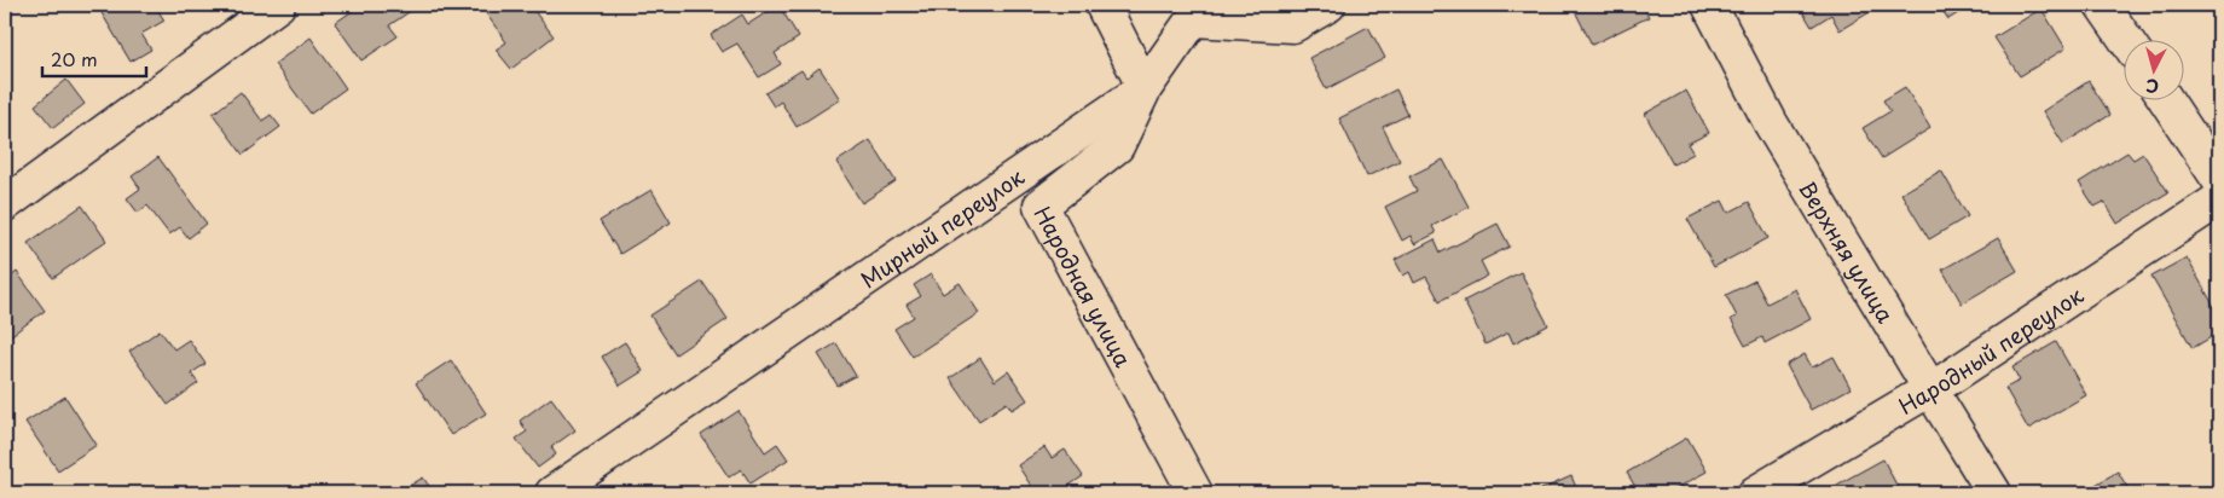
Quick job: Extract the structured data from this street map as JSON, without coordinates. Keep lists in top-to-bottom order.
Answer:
{
  "streets": {
    "street": [
      "Мирный переулок",
      "Верхняя улица",
      "Народная улица",
      "Народный переулок"
    ]
  },
  "crossings": [
    ["Мирный переулок", "Народная улица"],
    ["Верхняя улица", "Народный переулок"]
  ],
  "scale_bar": "20 m",
  "north": "bottom"
}
